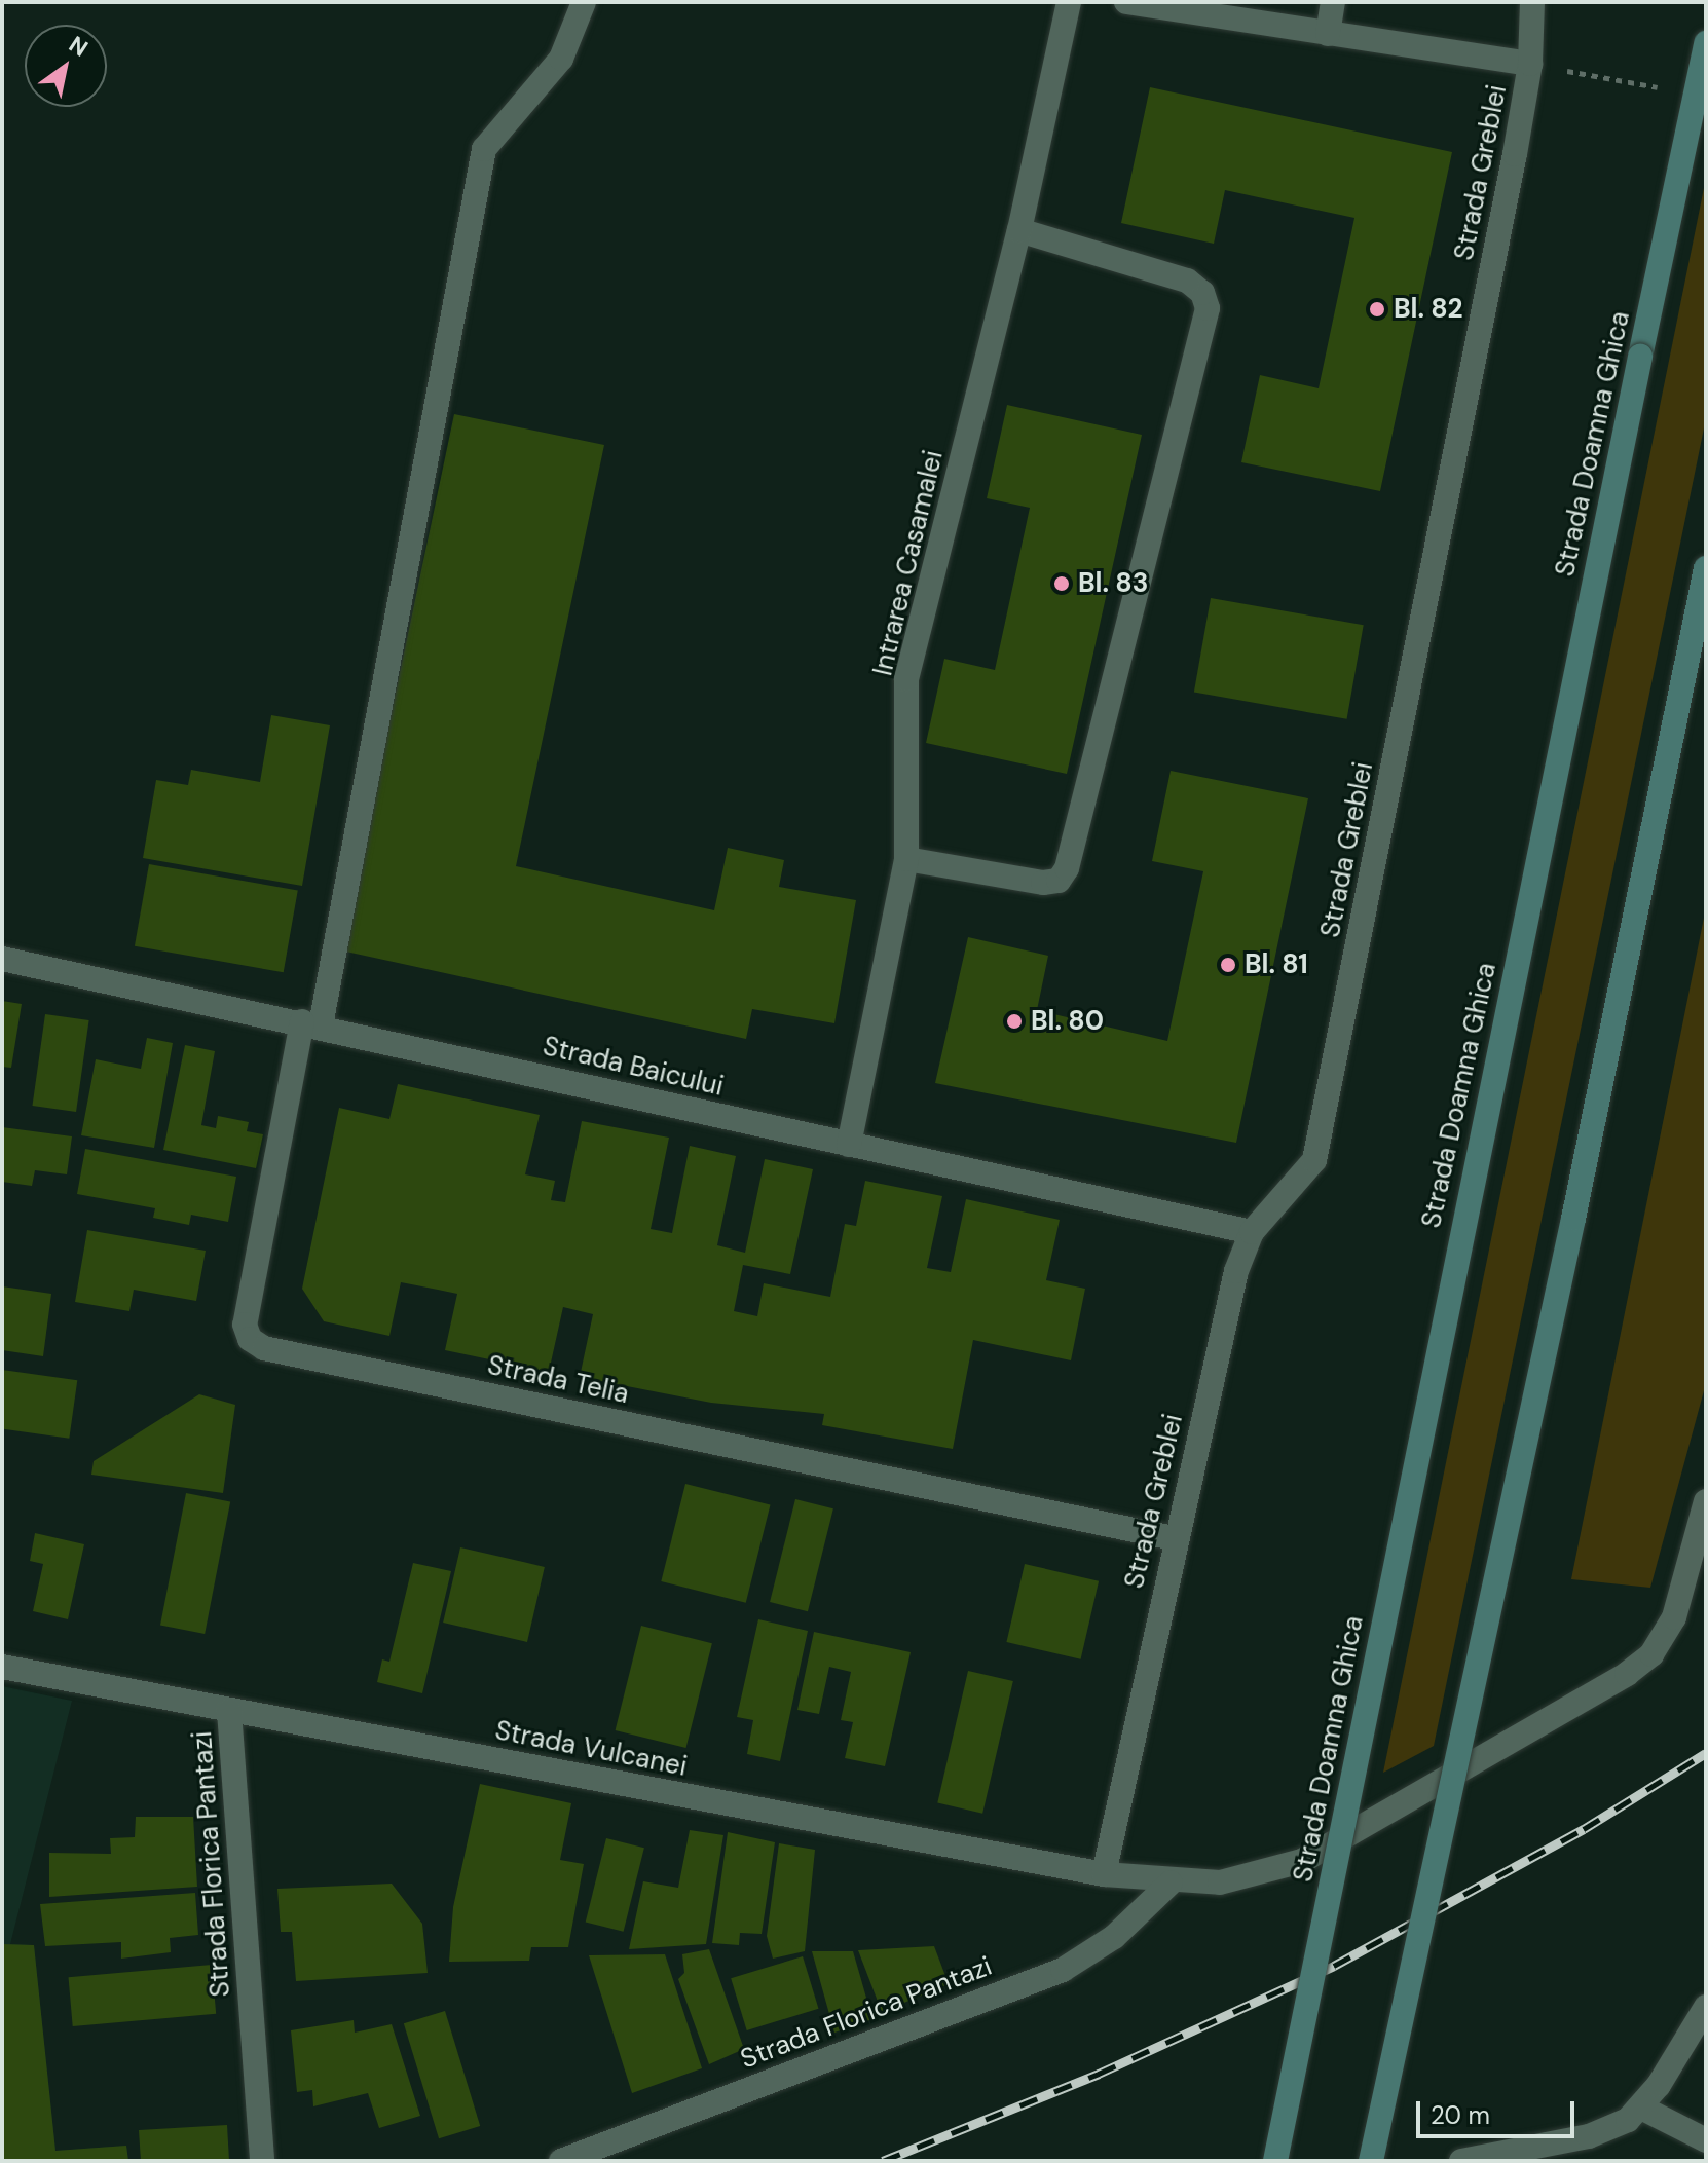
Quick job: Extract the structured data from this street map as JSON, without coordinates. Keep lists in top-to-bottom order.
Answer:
{
  "streets": {
    "main road": ["Strada Doamna Ghica"],
    "street": [
      "Strada Greblei",
      "Intrarea Casamalei",
      "Strada Baicului",
      "Strada Telia",
      "Strada Vulcanei",
      "Strada Florica Pantazi"
    ]
  },
  "crossings": [
    ["Strada Greblei", "Strada Baicului"],
    ["Strada Greblei", "Strada Telia"],
    ["Strada Greblei", "Strada Vulcanei"],
    ["Intrarea Casamalei", "Strada Baicului"],
    ["Strada Baicului", "Strada Telia"],
    ["Strada Vulcanei", "Strada Florica Pantazi"]
  ],
  "places": [
    "Bl. 82",
    "Bl. 83",
    "Bl. 81",
    "Bl. 80"
  ],
  "scale_bar": "20 m",
  "north": "top right"
}
